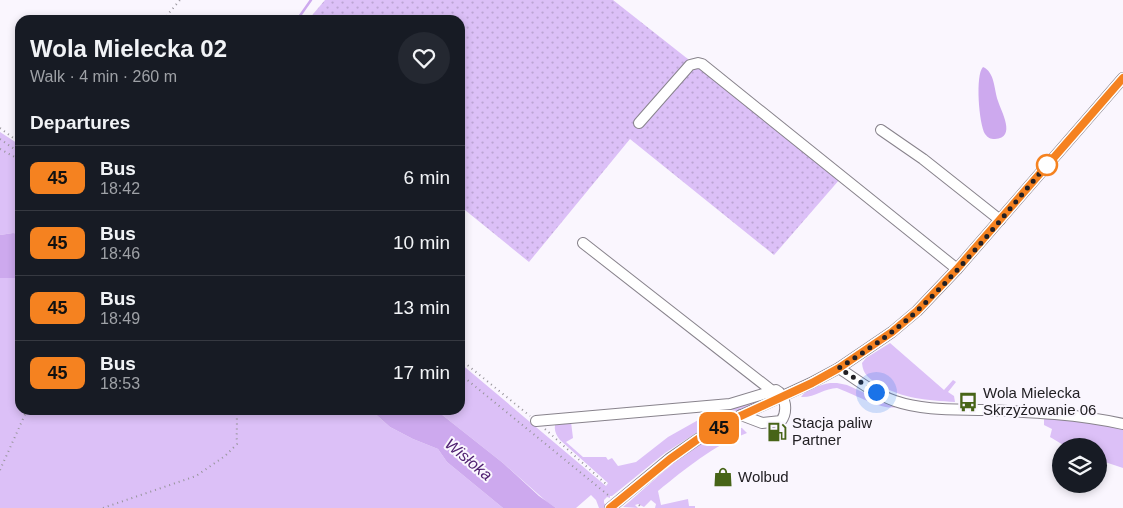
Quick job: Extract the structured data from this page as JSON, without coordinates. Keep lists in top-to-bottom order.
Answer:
{
  "water": ["Wisłoka"],
  "places": {
    "bus stop": ["Wola Mielecka Skrzyżowanie 06"],
    "fuel station": ["Stacja paliw Partner"],
    "shop": ["Wolbud"]
  },
  "lines": ["bus line 45"],
  "page": {
    "on_map": "45",
    "heading": [
      ["Wola Mielecka 02", "Walk · 4 min · 260 m"],
      "Departures"
    ],
    "list": [
      {
        "mark": "45",
        "name": "Bus",
        "note": "18:42",
        "value": "6 min"
      },
      {
        "mark": "45",
        "name": "Bus",
        "note": "18:46",
        "value": "10 min"
      },
      {
        "mark": "45",
        "name": "Bus",
        "note": "18:49",
        "value": "13 min"
      },
      {
        "mark": "45",
        "name": "Bus",
        "note": "18:53",
        "value": "17 min"
      }
    ]
  }
}
